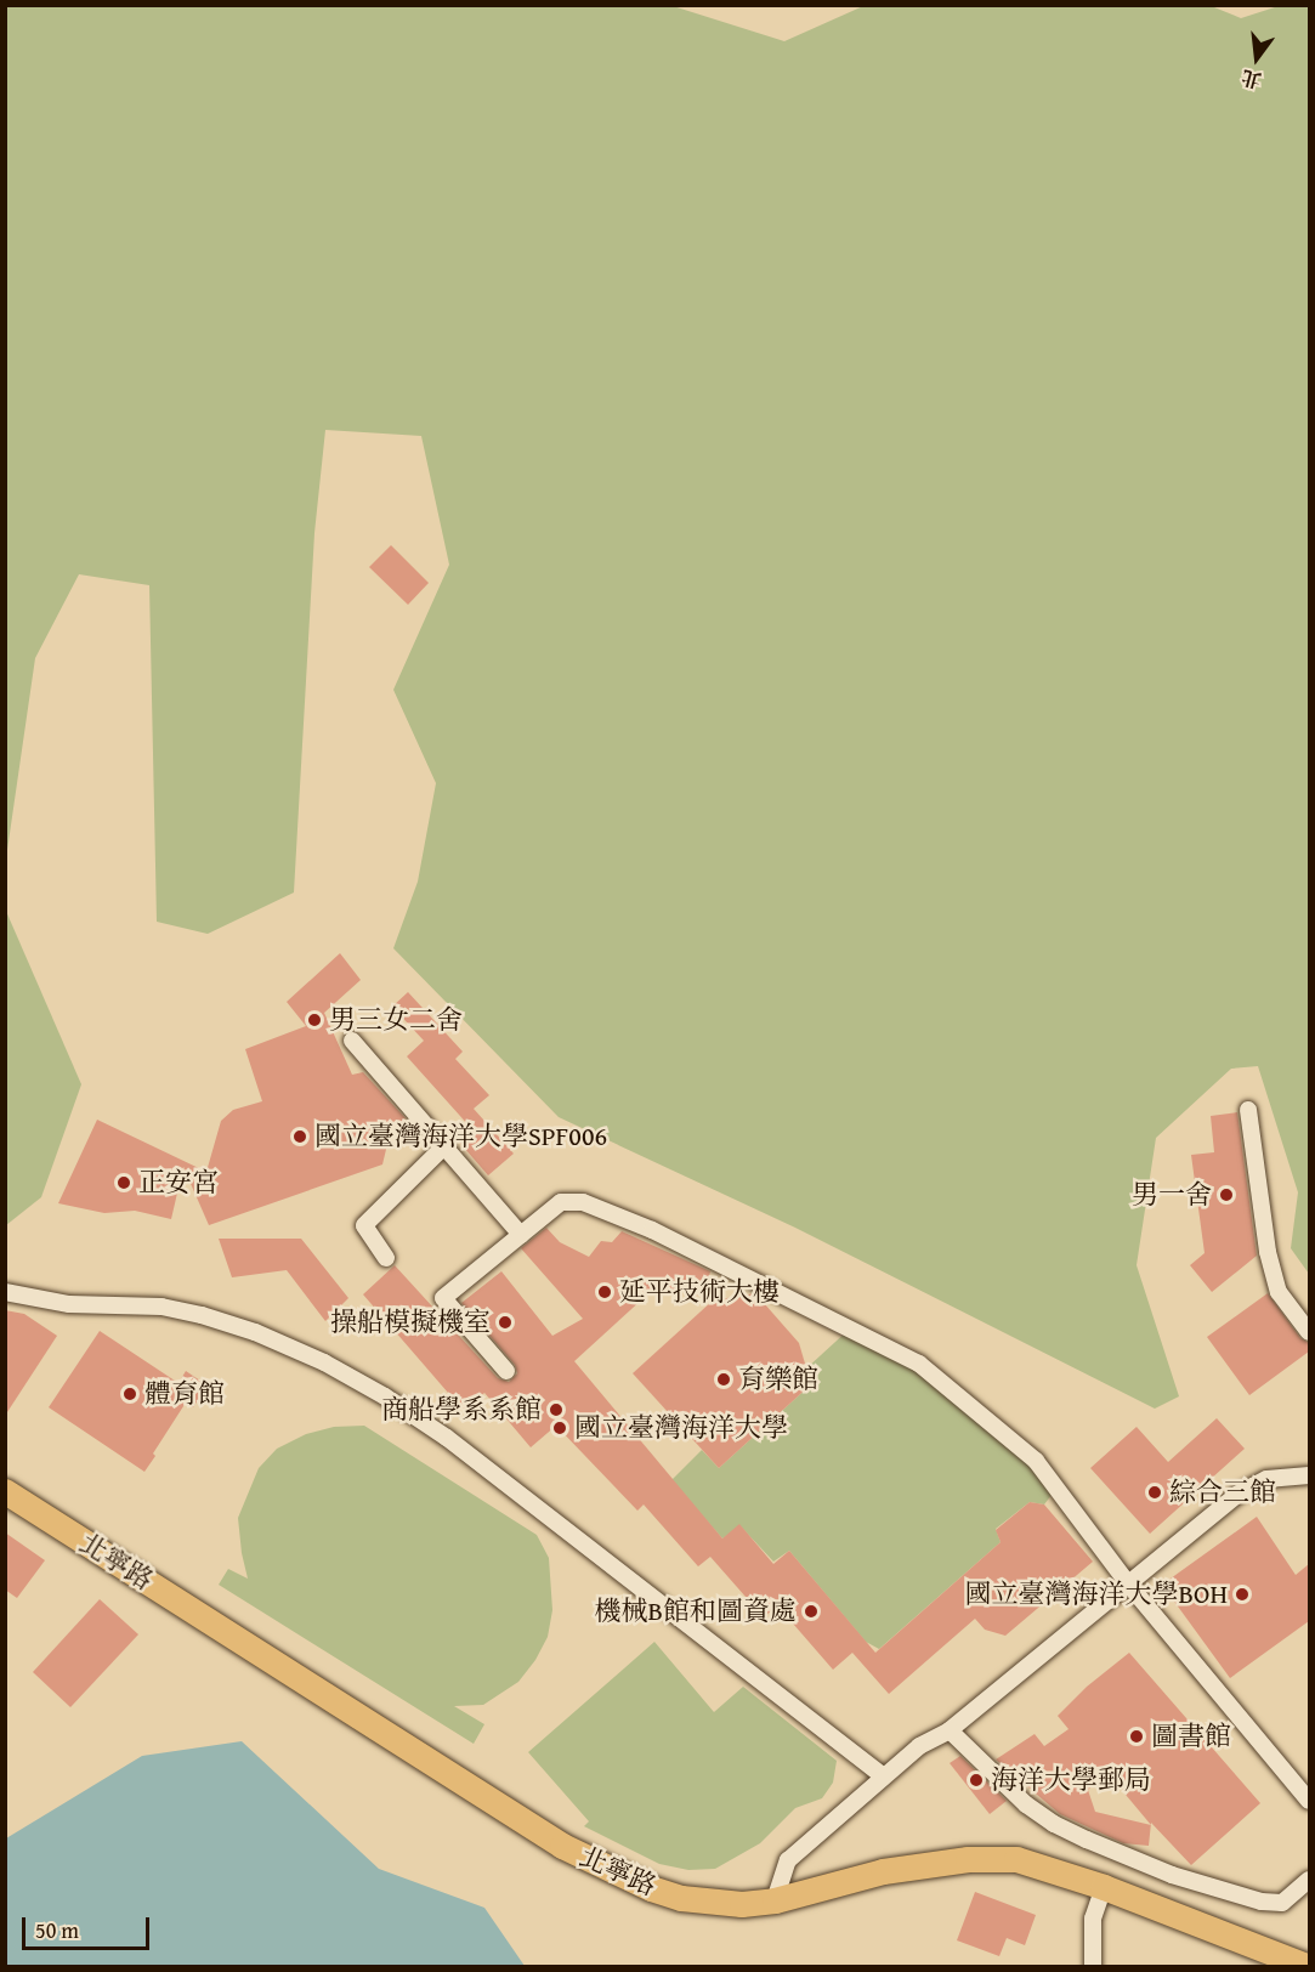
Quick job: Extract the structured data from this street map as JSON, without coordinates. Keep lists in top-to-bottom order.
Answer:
{
  "streets": {
    "main road": ["北寧路"]
  },
  "places": [
    "男三女二舍",
    "國立臺灣海洋大學SPF006",
    "正安宮",
    "男一舍",
    "延平技術大樓",
    "操船模擬機室",
    "育樂館",
    "體育館",
    "商船學系系館",
    "國立臺灣海洋大學",
    "綜合三館",
    "國立臺灣海洋大學BOH",
    "機械B館和圖資處",
    "圖書館",
    "海洋大學郵局"
  ],
  "scale_bar": "50 m",
  "north": "bottom"
}
